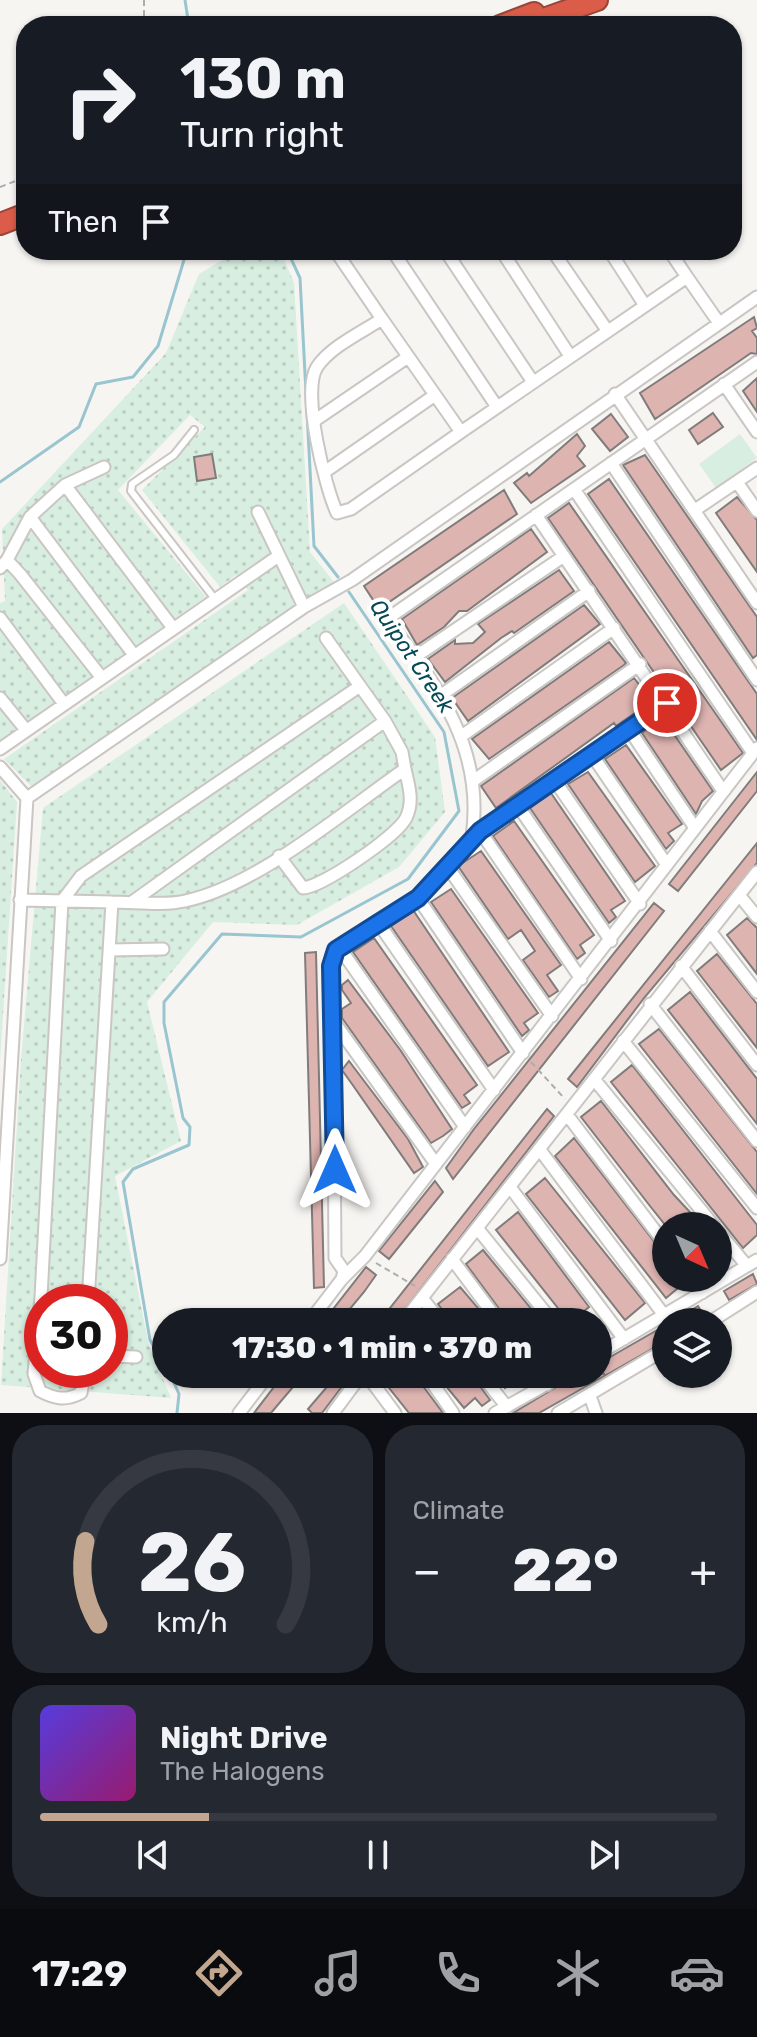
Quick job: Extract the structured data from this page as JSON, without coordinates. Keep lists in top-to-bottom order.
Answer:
{
  "water": ["Quipot Creek"],
  "north": "bottom right",
  "page": {
    "turn": ["130 m", "Turn right"],
    "then": "Then",
    "limit": "30",
    "trip": "17:30 · 1 min · 370 m",
    "tile": "Climate",
    "heat": ["−", "22°", "+"],
    "song": ["Night Drive", "The Halogens"],
    "tabs": "17:29",
    "gauge": ["26", "km/h"]
  }
}
